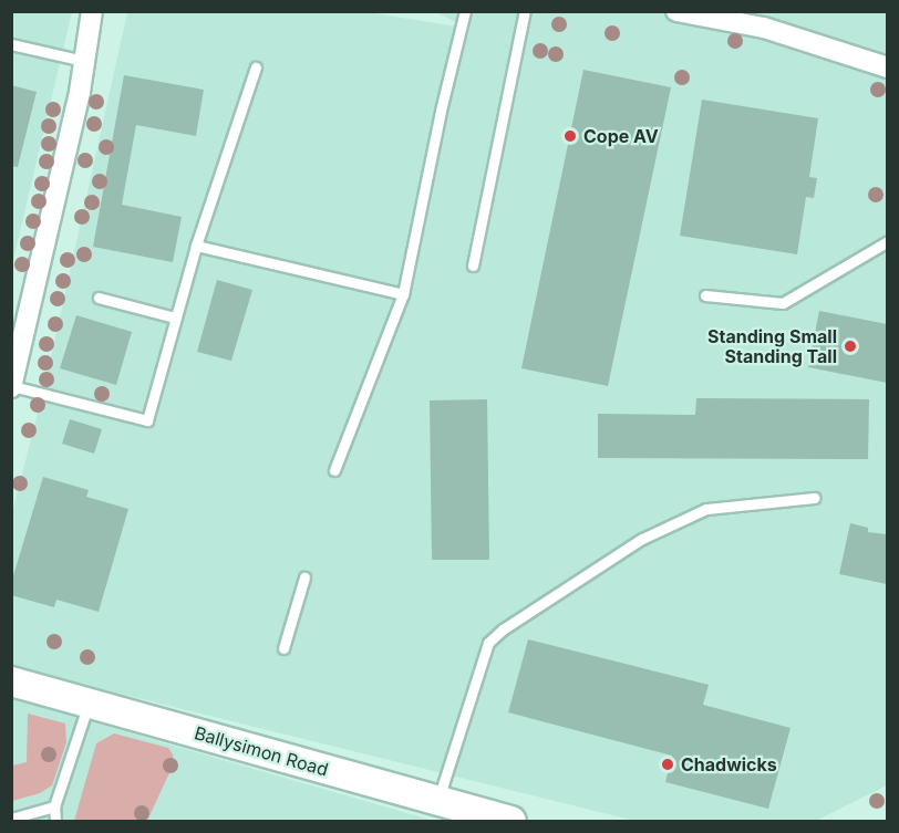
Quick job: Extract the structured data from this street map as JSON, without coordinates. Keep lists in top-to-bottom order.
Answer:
{
  "streets": {
    "main road": ["Ballysimon Road"]
  },
  "places": ["Cope AV", "Standing Small Standing Tall", "Chadwicks"]
}
